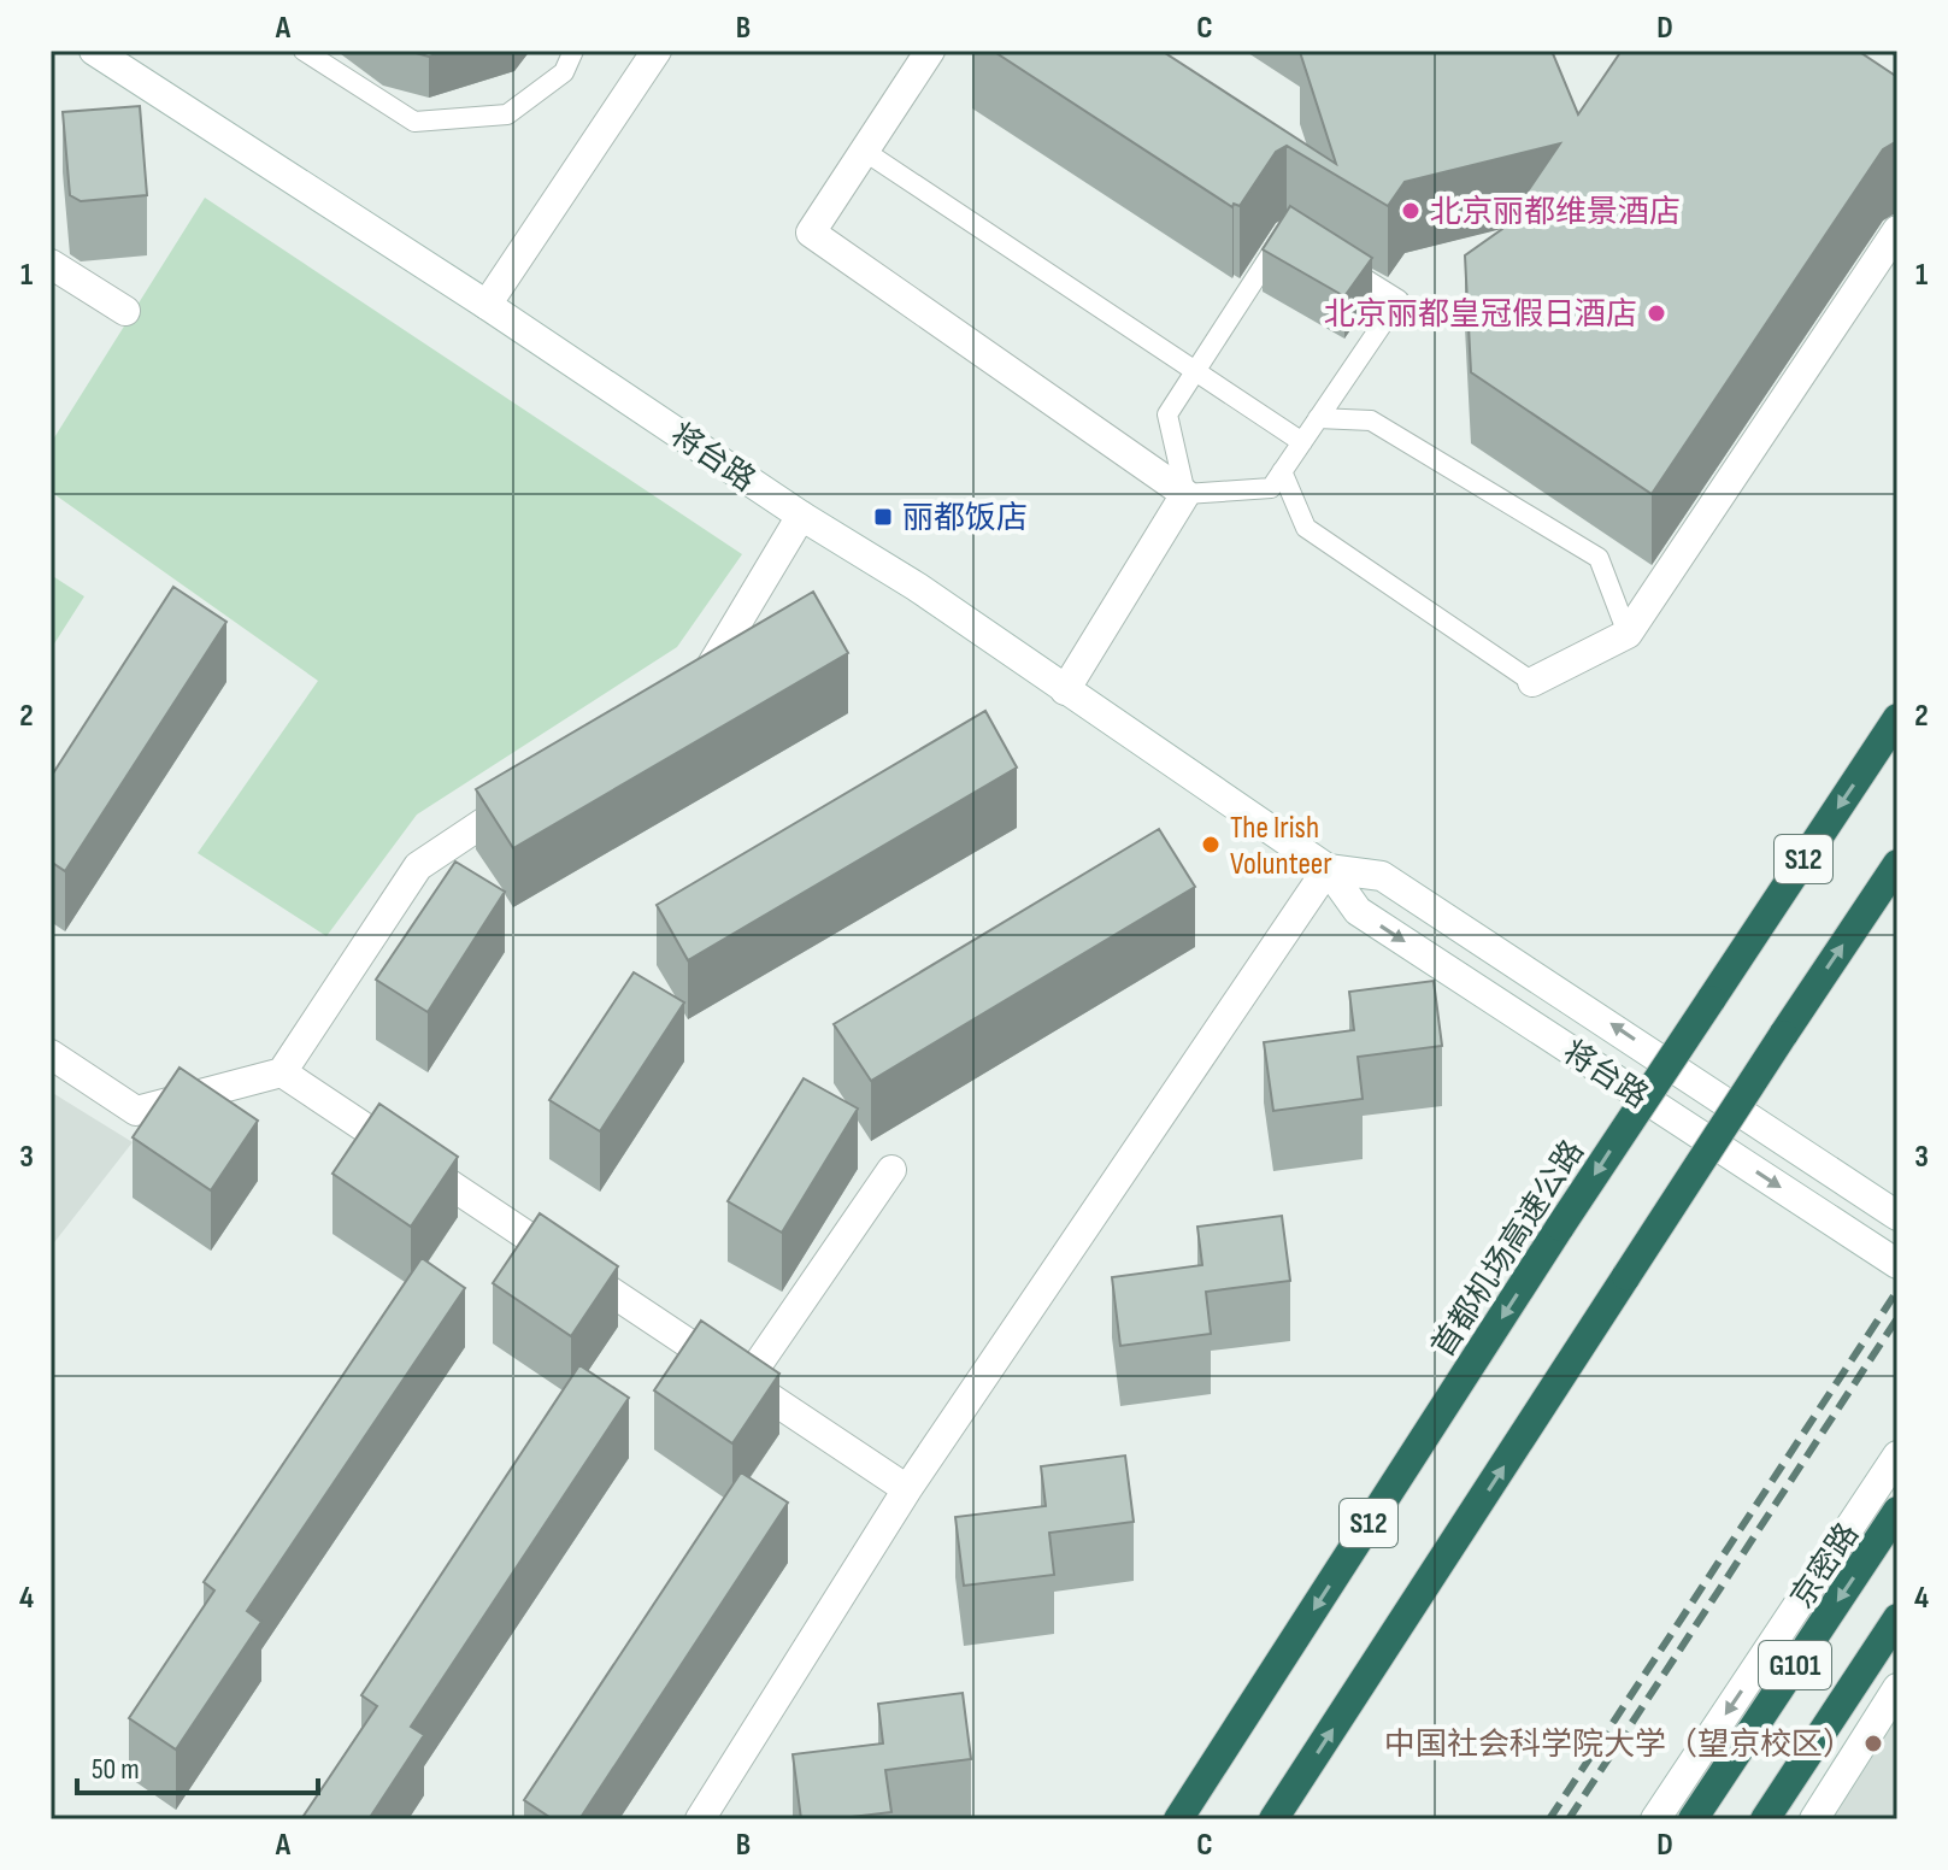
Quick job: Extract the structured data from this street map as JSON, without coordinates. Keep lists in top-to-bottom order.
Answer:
{
  "streets": {
    "highway": ["S12", "首都机场高速公路", "G101"],
    "street": ["将台路", "京密路"]
  },
  "places": {
    "other": [
      "北京丽都维景酒店",
      "北京丽都皇冠假日酒店",
      "The Irish Volunteer",
      "中国社会科学院大学（望京校区）"
    ],
    "transit": ["丽都饭店"]
  },
  "scale_bar": "50 m",
  "grid": {
    "columns": [
      "A",
      "B",
      "C",
      "D"
    ],
    "rows": [
      "1",
      "2",
      "3",
      "4"
    ]
  }
}
